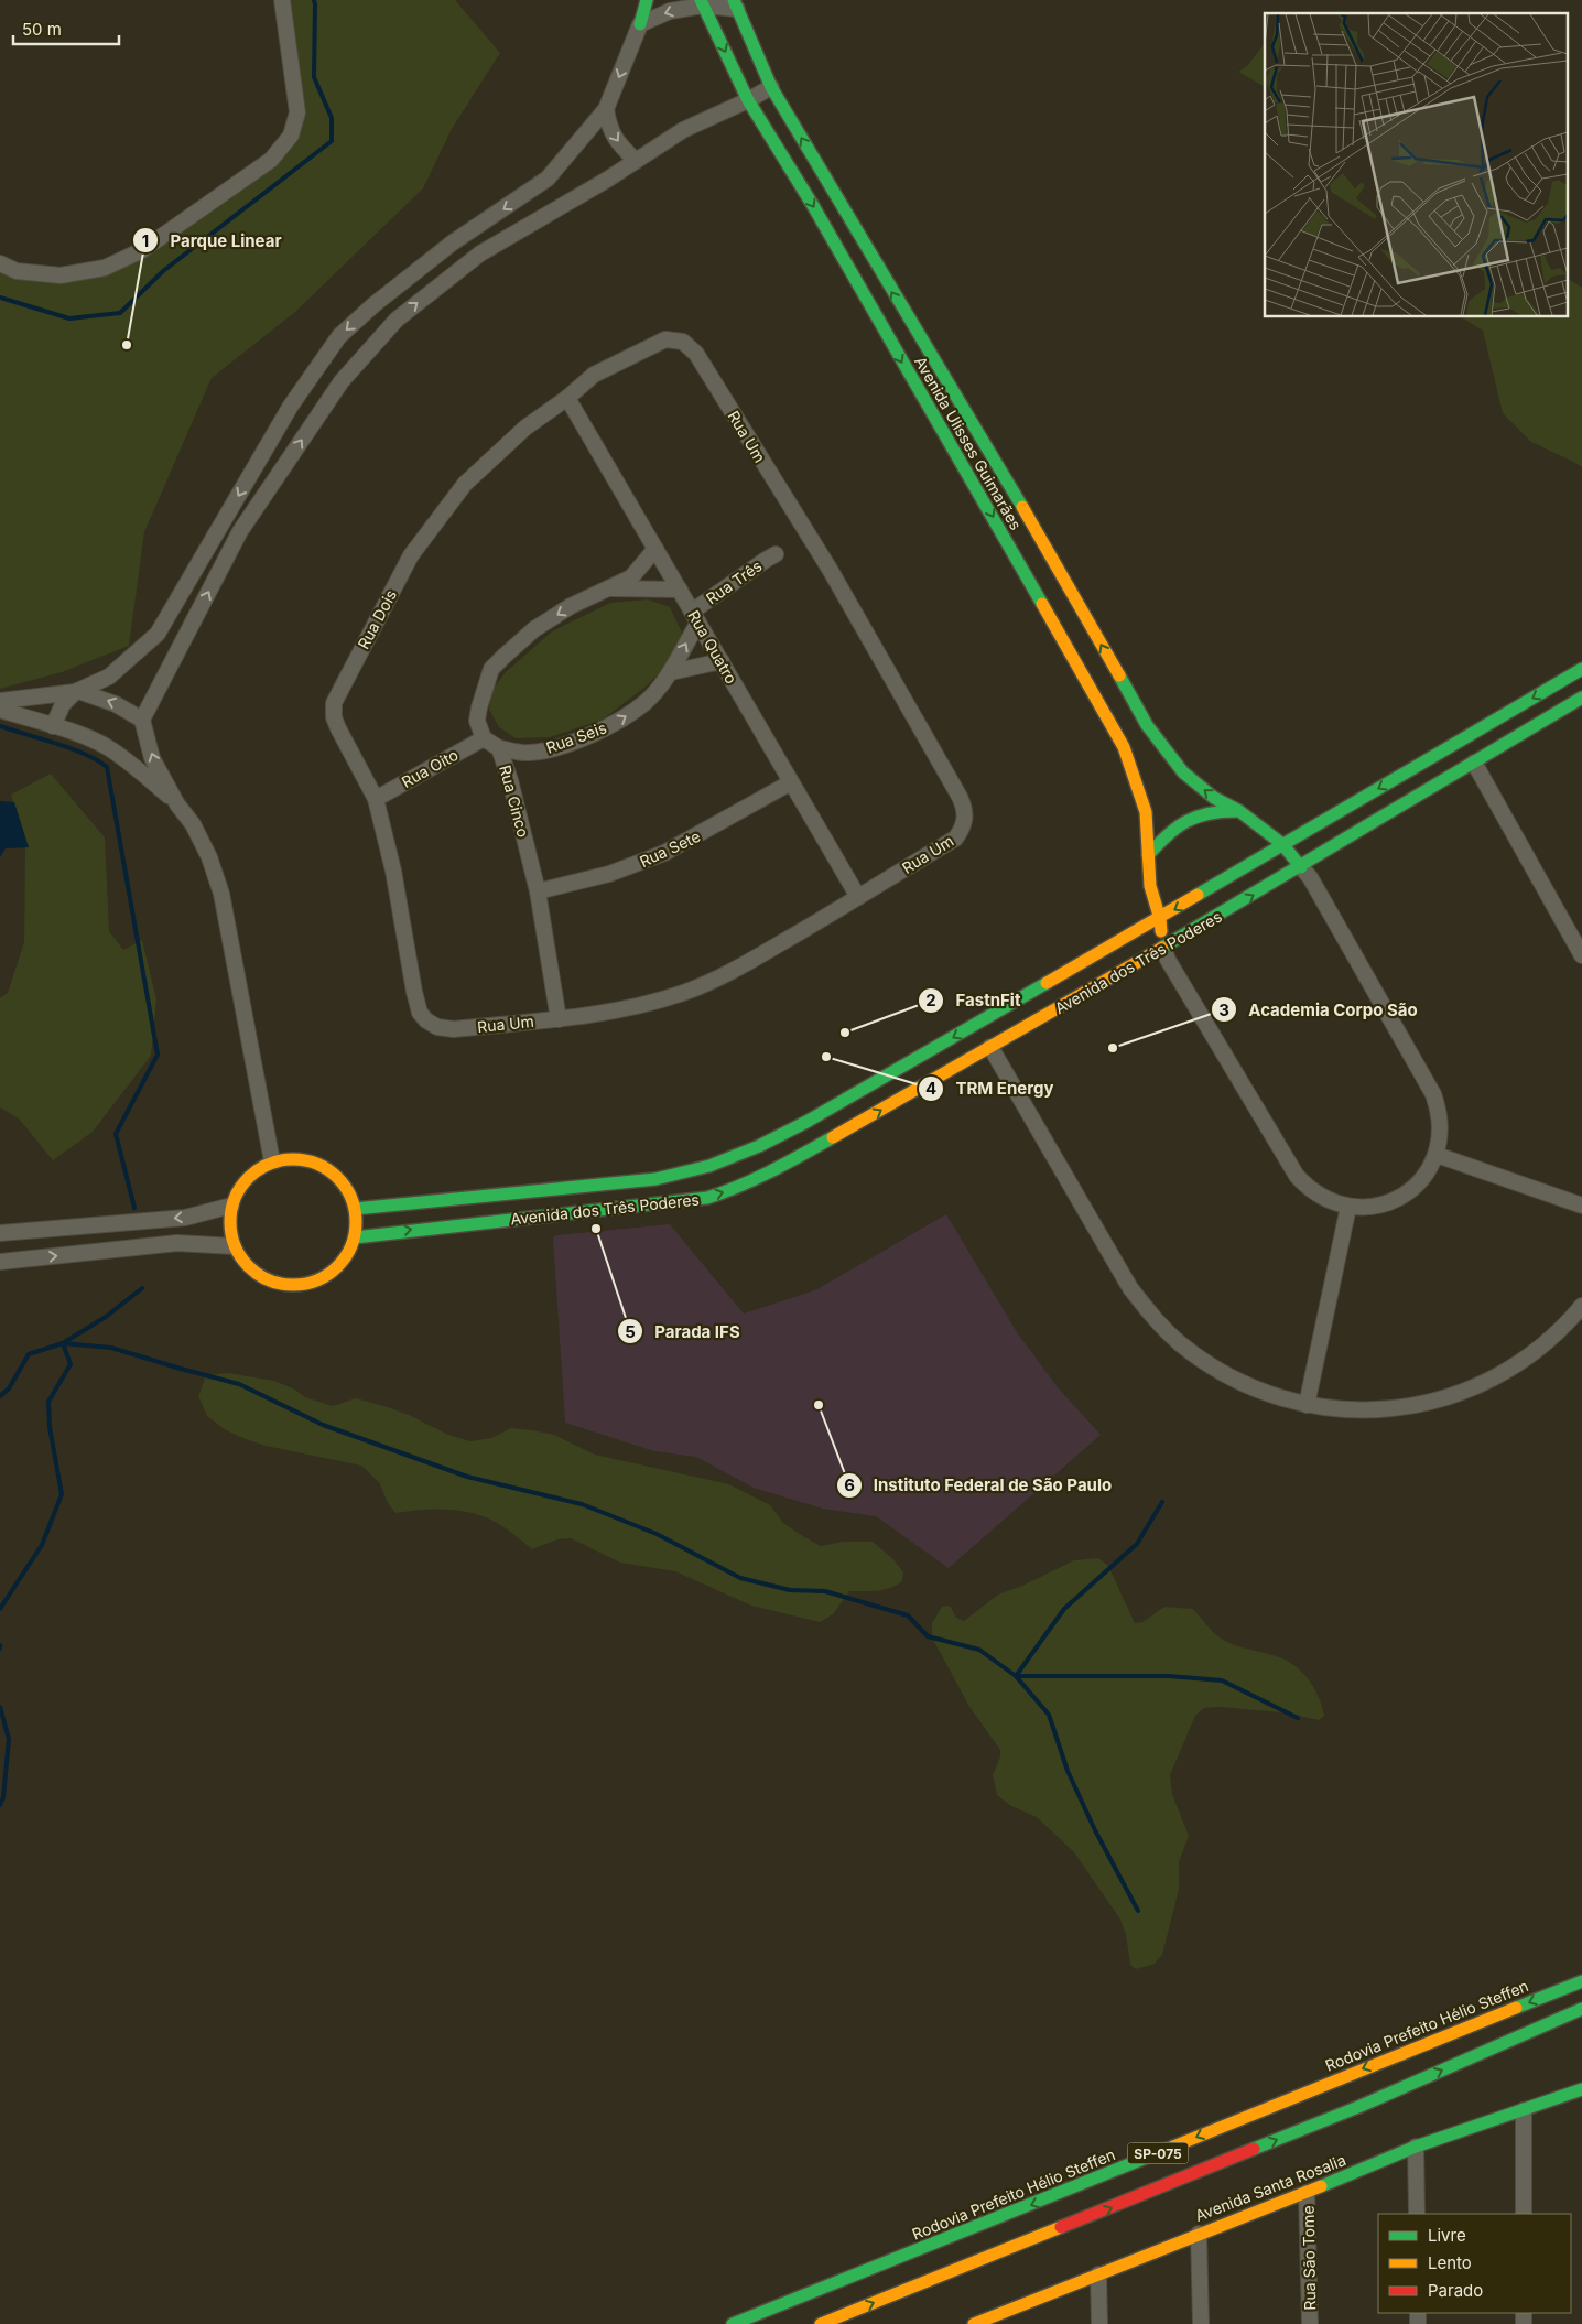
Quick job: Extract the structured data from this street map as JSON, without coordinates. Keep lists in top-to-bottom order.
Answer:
{
  "streets": {
    "main road": [
      "Avenida Ulisses Guimarães",
      "Avenida dos Três Poderes",
      "Rodovia Prefeito Hélio Steffen",
      "SP-075",
      "Avenida Santa Rosalia"
    ],
    "street": [
      "Rua Um",
      "Rua Três",
      "Rua Dois",
      "Rua Quatro",
      "Rua Seis",
      "Rua Oito",
      "Rua Cinco",
      "Rua Sete",
      "Rua São Tome"
    ]
  },
  "crossings": [
    ["Rua Um", "Rua Dois"],
    ["Rua Um", "Rua Quatro"],
    ["Rua Um", "Rua Cinco"],
    ["Avenida Ulisses Guimarães", "Avenida dos Três Poderes"],
    ["Rua Três", "Rua Quatro"],
    ["Rua Três", "Rua Seis"],
    ["Rua Dois", "Rua Quatro"],
    ["Rua Dois", "Rua Oito"],
    ["Rua Quatro", "Rua Seis"],
    ["Rua Quatro", "Rua Sete"],
    ["Rua Seis", "Rua Cinco"],
    ["Rua Oito", "Rua Cinco"],
    ["Rua Cinco", "Rua Sete"],
    ["Avenida Santa Rosalia", "Rua São Tome"]
  ],
  "one_way": ["Rua Seis"],
  "places": [
    "Parque Linear",
    "FastnFit",
    "Academia Corpo São",
    "TRM Energy",
    "Parada IFS",
    "Instituto Federal de São Paulo"
  ],
  "legend": ["Livre", "Lento", "Parado"],
  "scale_bar": "50 m"
}
